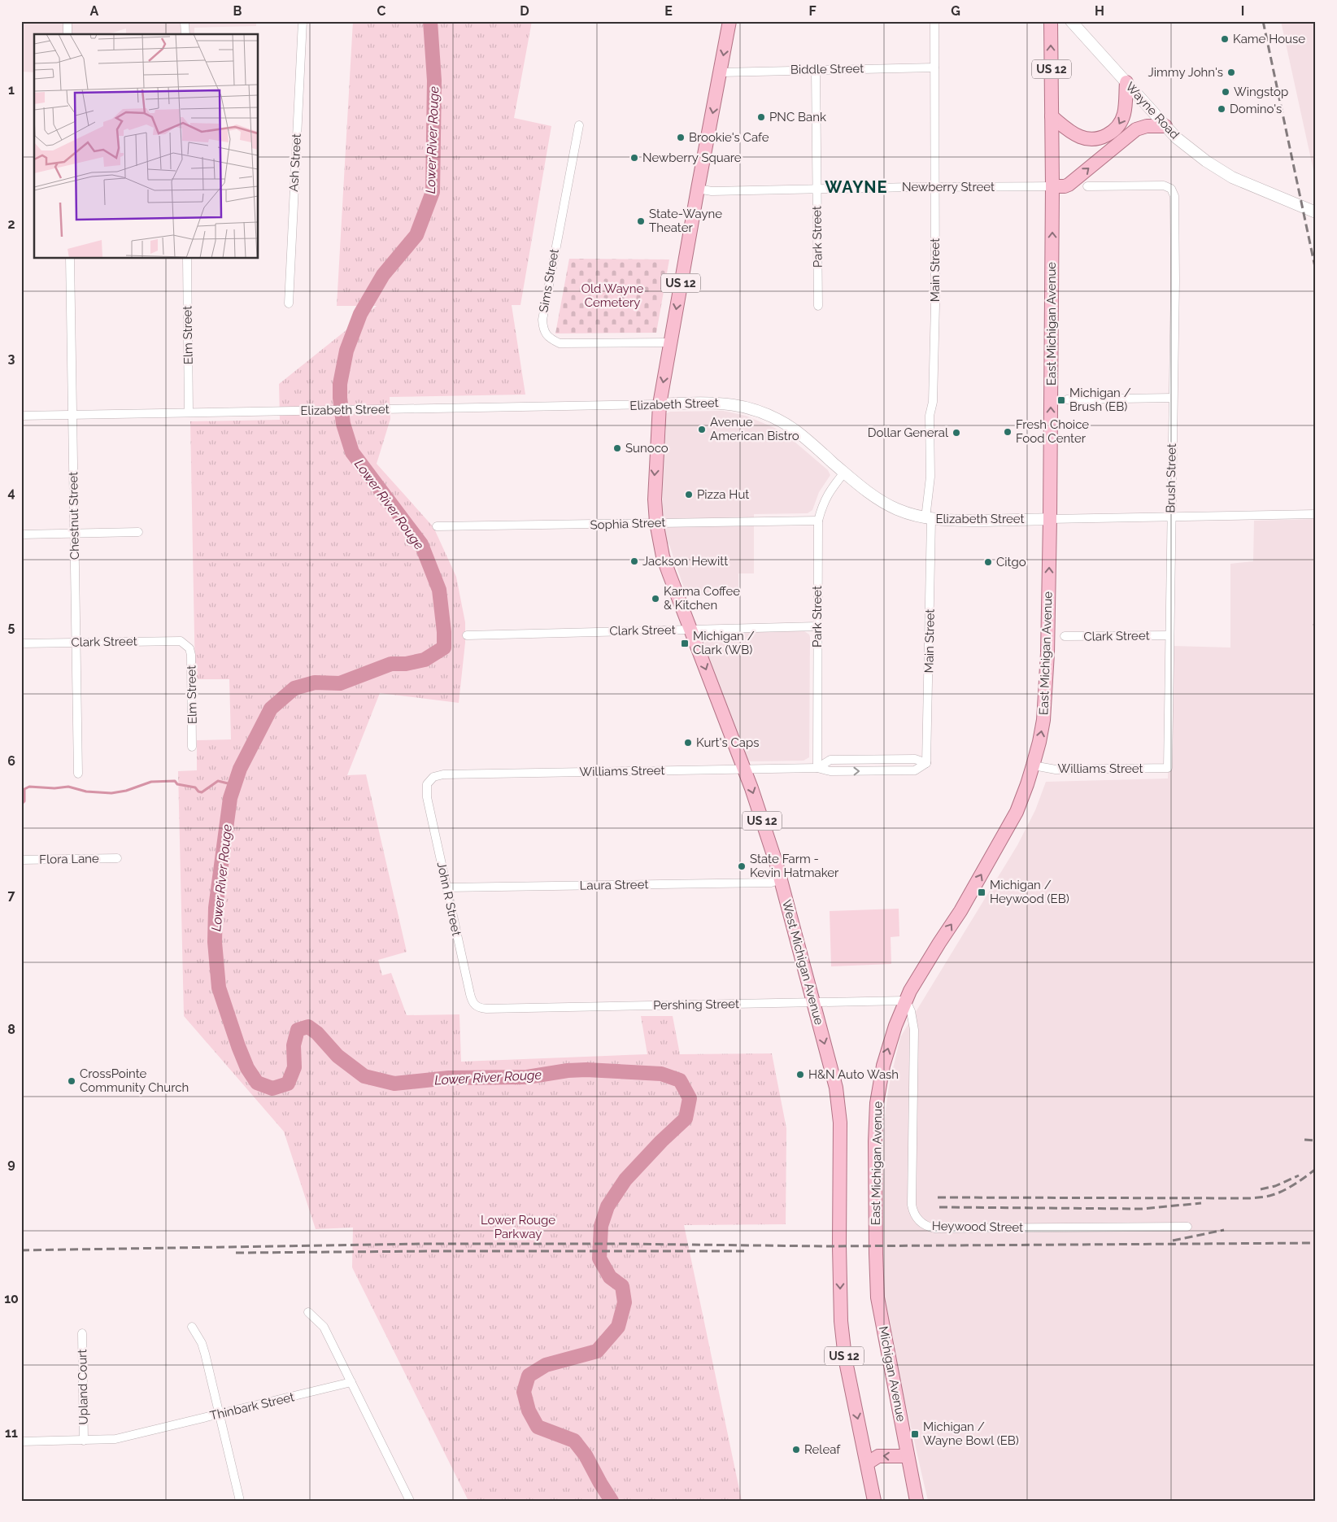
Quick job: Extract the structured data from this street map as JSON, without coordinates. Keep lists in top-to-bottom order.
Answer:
{
  "streets": {
    "main road": [
      "US 12",
      "East Michigan Avenue",
      "West Michigan Avenue",
      "Michigan Avenue"
    ],
    "street": [
      "Biddle Street",
      "Wayne Road",
      "Ash Street",
      "Newberry Street",
      "Park Street",
      "Main Street",
      "Sims Street",
      "Elm Street",
      "Elizabeth Street",
      "Brush Street",
      "Chestnut Street",
      "Sophia Street",
      "Clark Street",
      "Williams Street",
      "Flora Lane",
      "Laura Street",
      "John R Street",
      "Pershing Street",
      "Heywood Street",
      "Upland Court",
      "Thinbark Street"
    ]
  },
  "crossings": [
    ["Biddle Street", "Park Street"],
    ["Biddle Street", "Main Street"],
    ["Biddle Street", "West Michigan Avenue"],
    ["US 12", "West Michigan Avenue"],
    ["Newberry Street", "Park Street"],
    ["Newberry Street", "Main Street"],
    ["Newberry Street", "East Michigan Avenue"],
    ["Newberry Street", "West Michigan Avenue"],
    ["Park Street", "Elizabeth Street"],
    ["Park Street", "Sophia Street"],
    ["Park Street", "Clark Street"],
    ["Park Street", "Williams Street"],
    ["Main Street", "Elizabeth Street"],
    ["Main Street", "Williams Street"],
    ["Sims Street", "West Michigan Avenue"],
    ["East Michigan Avenue", "Elizabeth Street"],
    ["East Michigan Avenue", "Williams Street"],
    ["East Michigan Avenue", "Pershing Street"],
    ["East Michigan Avenue", "Heywood Street"],
    ["East Michigan Avenue", "Michigan Avenue"],
    ["Elm Street", "Elizabeth Street"],
    ["Elm Street", "Clark Street"],
    ["Elizabeth Street", "Brush Street"],
    ["Elizabeth Street", "Chestnut Street"],
    ["Elizabeth Street", "West Michigan Avenue"],
    ["Brush Street", "Clark Street"],
    ["Brush Street", "Williams Street"],
    ["Chestnut Street", "Clark Street"],
    ["Sophia Street", "West Michigan Avenue"],
    ["Clark Street", "West Michigan Avenue"],
    ["Williams Street", "John R Street"],
    ["Williams Street", "West Michigan Avenue"],
    ["Laura Street", "John R Street"],
    ["Laura Street", "West Michigan Avenue"],
    ["John R Street", "Pershing Street"],
    ["West Michigan Avenue", "Pershing Street"],
    ["Pershing Street", "Heywood Street"],
    ["Upland Court", "Thinbark Street"]
  ],
  "one_way": ["East Michigan Avenue", "West Michigan Avenue"],
  "districts": ["WAYNE"],
  "water": ["Lower River Rouge"],
  "parks": ["Old Wayne Cemetery", "Lower Rouge Parkway"],
  "places": {
    "other": [
      "Kame House",
      "Jimmy John's",
      "Wingstop",
      "Domino's",
      "PNC Bank",
      "Brookie's Cafe",
      "Newberry Square",
      "State-Wayne Theater",
      "Avenue American Bistro",
      "Fresh Choice Food Center",
      "Dollar General",
      "Sunoco",
      "Pizza Hut",
      "Jackson Hewitt",
      "Citgo",
      "Karma Coffee & Kitchen",
      "Kurt's Caps",
      "State Farm - Kevin Hatmaker",
      "H&N Auto Wash",
      "CrossPointe Community Church",
      "Releaf"
    ],
    "transit": [
      "Michigan / Brush (EB)",
      "Michigan / Clark (WB)",
      "Michigan / Heywood (EB)",
      "Michigan / Wayne Bowl (EB)"
    ]
  },
  "grid": {
    "columns": [
      "A",
      "B",
      "C",
      "D",
      "E",
      "F",
      "G",
      "H",
      "I"
    ],
    "rows": [
      "1",
      "2",
      "3",
      "4",
      "5",
      "6",
      "7",
      "8",
      "9",
      "10",
      "11"
    ]
  }
}
